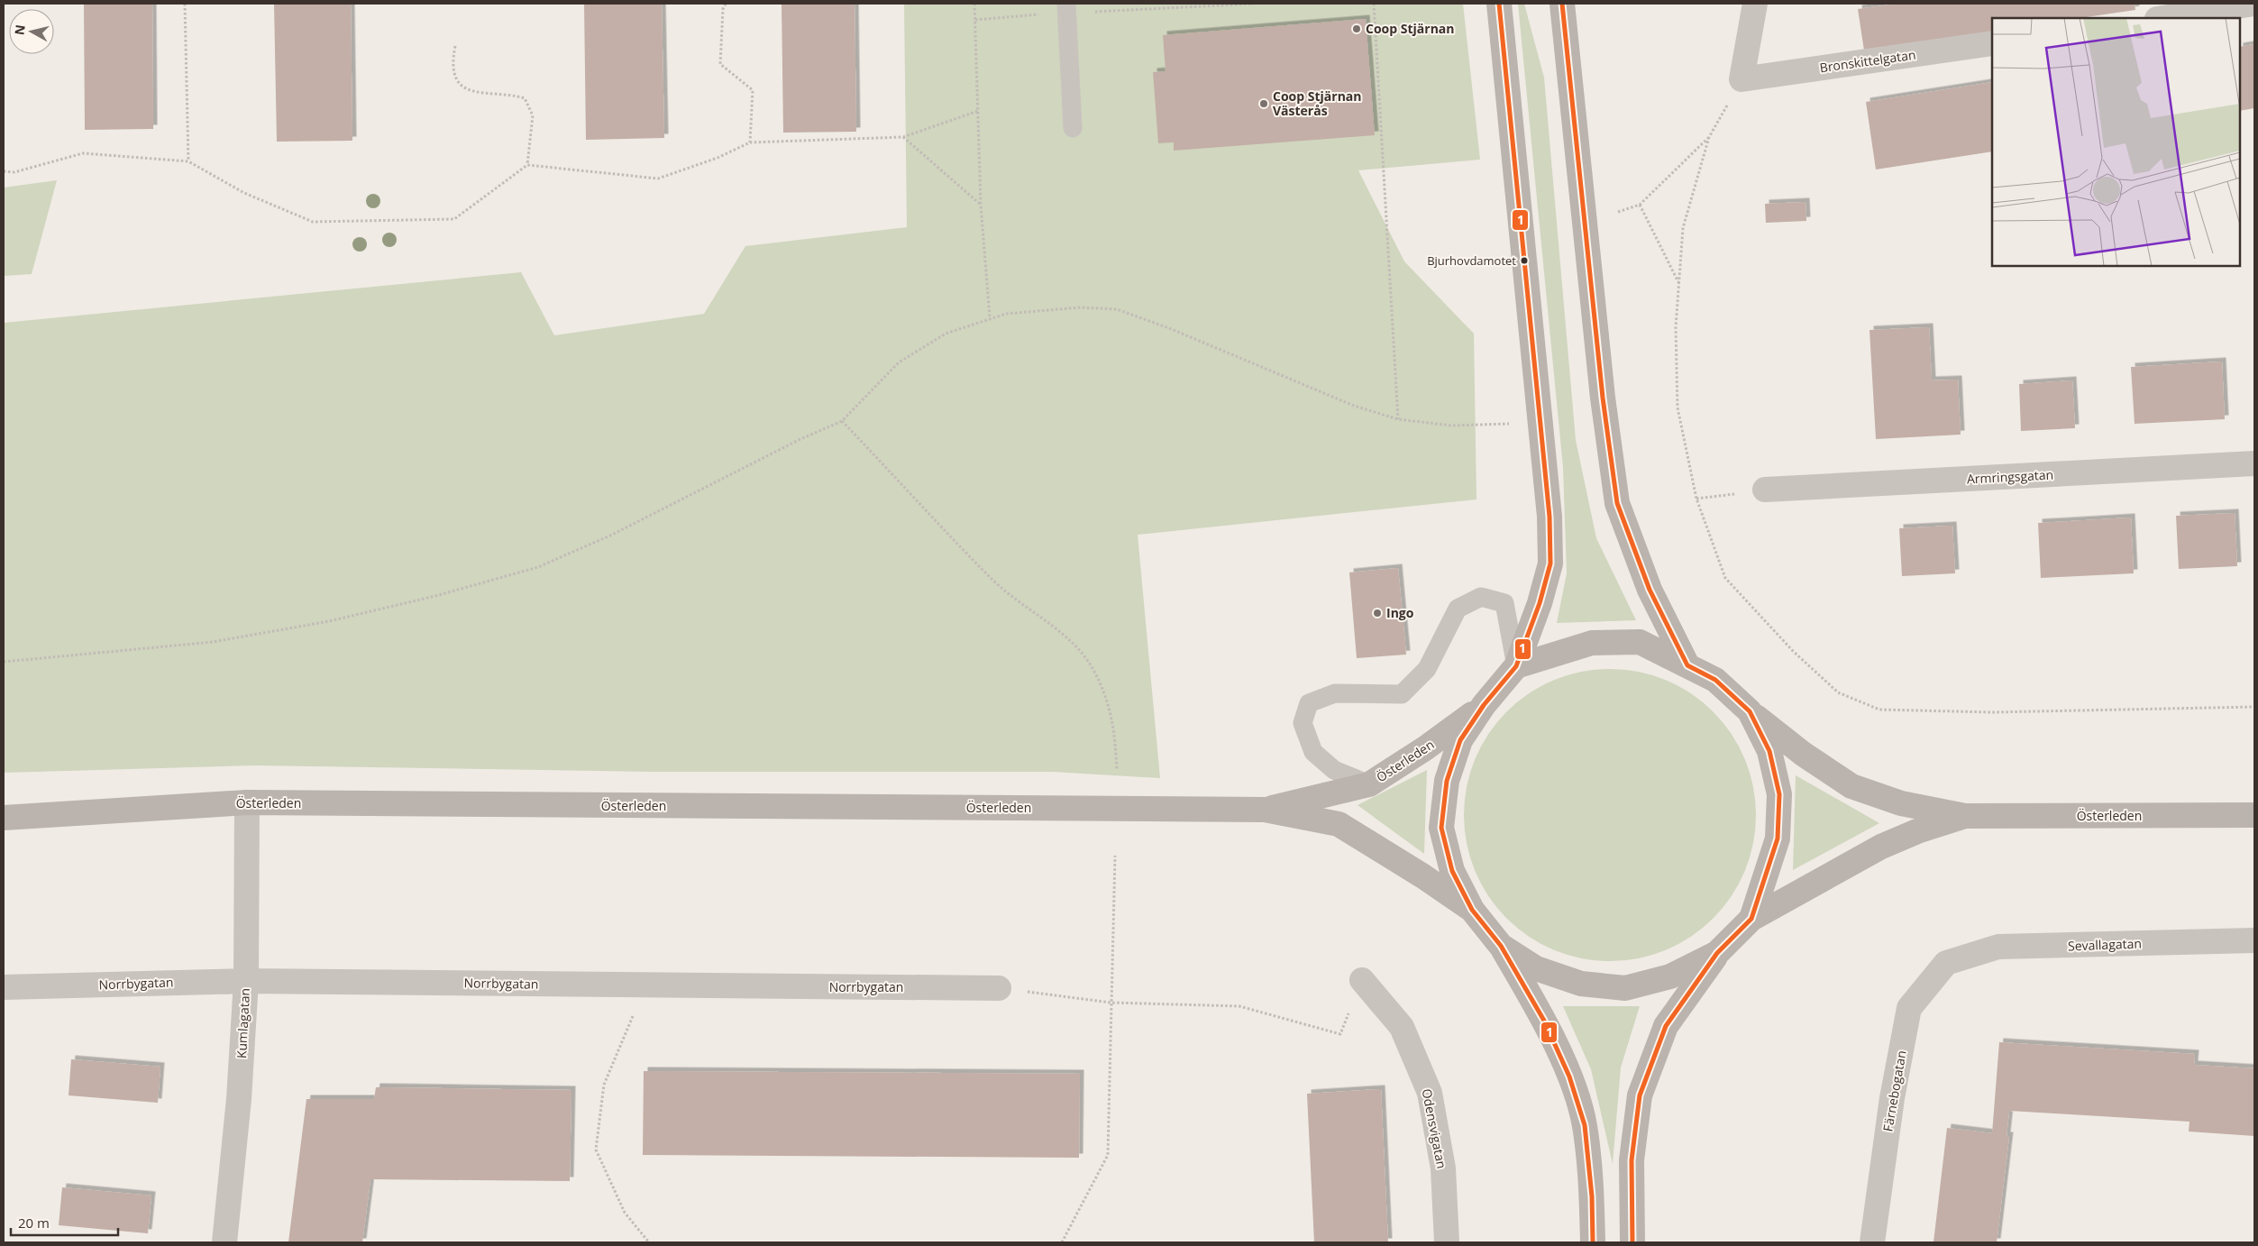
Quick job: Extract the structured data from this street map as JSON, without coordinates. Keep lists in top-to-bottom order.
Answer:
{
  "streets": {
    "main road": ["Österleden"],
    "street": [
      "Bronskittelgatan",
      "Armringsgatan",
      "Sevallagatan",
      "Norrbygatan",
      "Kumlagatan",
      "Färnebogatan",
      "Odensvigatan"
    ]
  },
  "crossings": [
    ["Österleden", "Kumlagatan"],
    ["Sevallagatan", "Färnebogatan"],
    ["Norrbygatan", "Kumlagatan"]
  ],
  "places": [
    "Coop Stjärnan",
    "Coop Stjärnan Västerås",
    "Bjurhovdamotet",
    "Ingo"
  ],
  "lines": ["transit line 1"],
  "scale_bar": "20 m",
  "north": "left"
}
